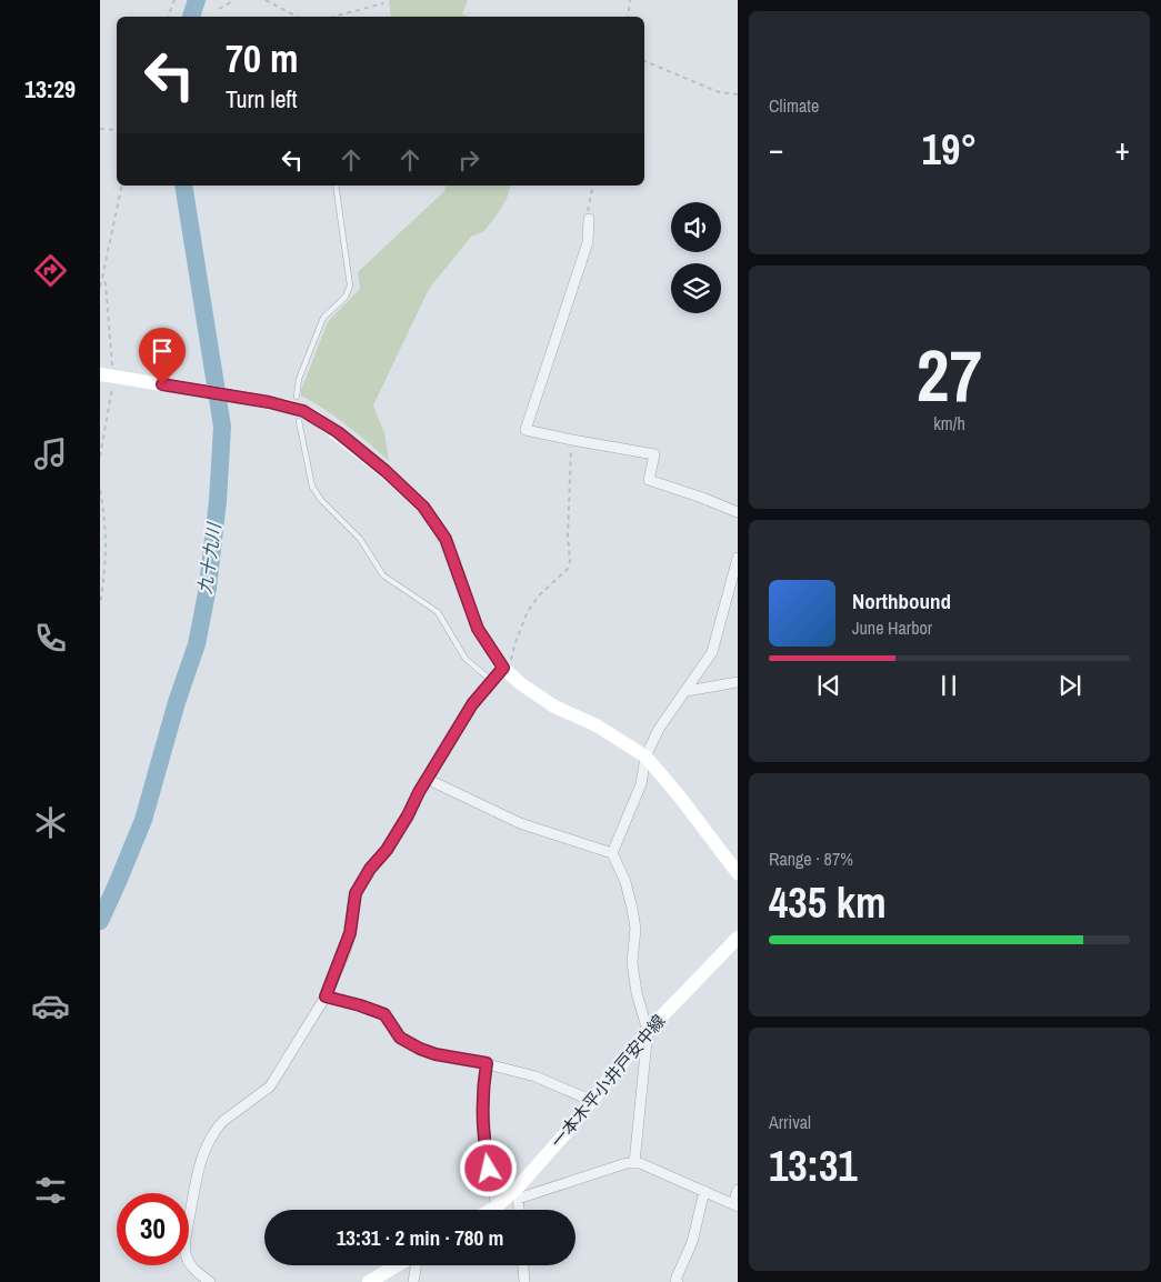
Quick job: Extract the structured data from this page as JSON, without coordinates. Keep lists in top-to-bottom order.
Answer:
{
  "streets": {
    "street": ["一本木平小井戸安中線"]
  },
  "water": ["九十九川"],
  "page": {
    "tabs": "13:29",
    "tile": [
      "Climate",
      ["27", "km/h"],
      ["Range · 87%", "435 km"],
      ["Arrival", "13:31"]
    ],
    "turn": ["70 m", "Turn left"],
    "heat": ["−", "19°", "+"],
    "song": ["Northbound", "June Harbor"],
    "limit": "30",
    "trip": "13:31 · 2 min · 780 m"
  }
}
